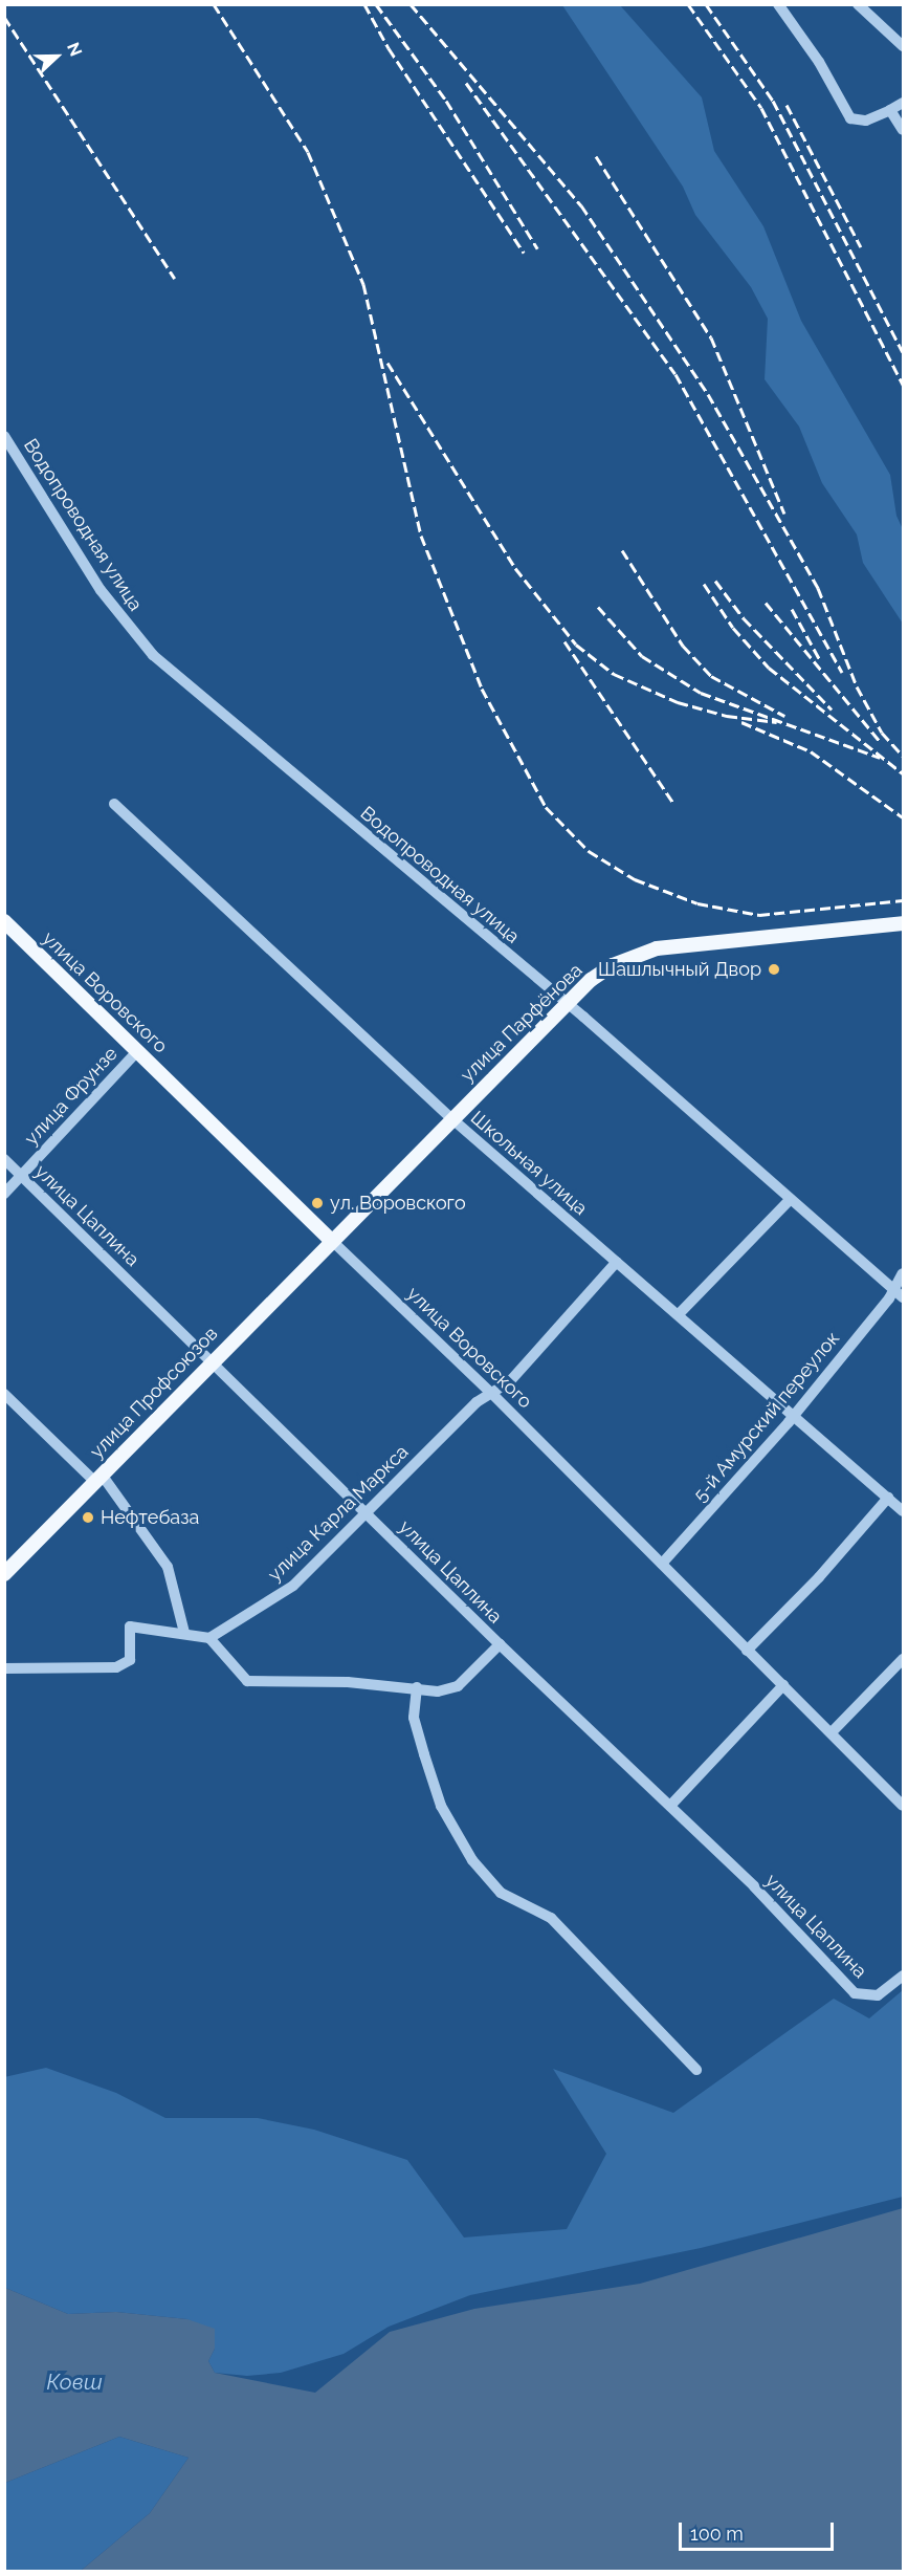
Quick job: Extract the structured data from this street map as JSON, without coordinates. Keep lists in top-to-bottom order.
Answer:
{
  "streets": {
    "main road": ["улица Воровского", "улица Парфёнова", "улица Профсоюзов"],
    "street": [
      "Водопроводная улица",
      "улица Фрунзе",
      "Школьная улица",
      "улица Цаплина",
      "5-й Амурский переулок",
      "улица Карла Маркса"
    ]
  },
  "crossings": [
    ["Водопроводная улица", "улица Парфёнова"],
    ["Водопроводная улица", "5-й Амурский переулок"],
    ["улица Воровского", "улица Парфёнова"],
    ["улица Воровского", "улица Фрунзе"],
    ["улица Воровского", "улица Профсоюзов"],
    ["улица Воровского", "5-й Амурский переулок"],
    ["улица Воровского", "улица Карла Маркса"],
    ["улица Парфёнова", "Школьная улица"],
    ["улица Парфёнова", "улица Профсоюзов"],
    ["улица Фрунзе", "улица Цаплина"],
    ["Школьная улица", "5-й Амурский переулок"],
    ["Школьная улица", "улица Карла Маркса"],
    ["улица Цаплина", "улица Профсоюзов"],
    ["улица Цаплина", "улица Карла Маркса"]
  ],
  "water": ["Ковш"],
  "places": ["Шашлычный Двор", "ул. Воровского", "Нефтебаза"],
  "scale_bar": "100 m",
  "north": "right"
}
